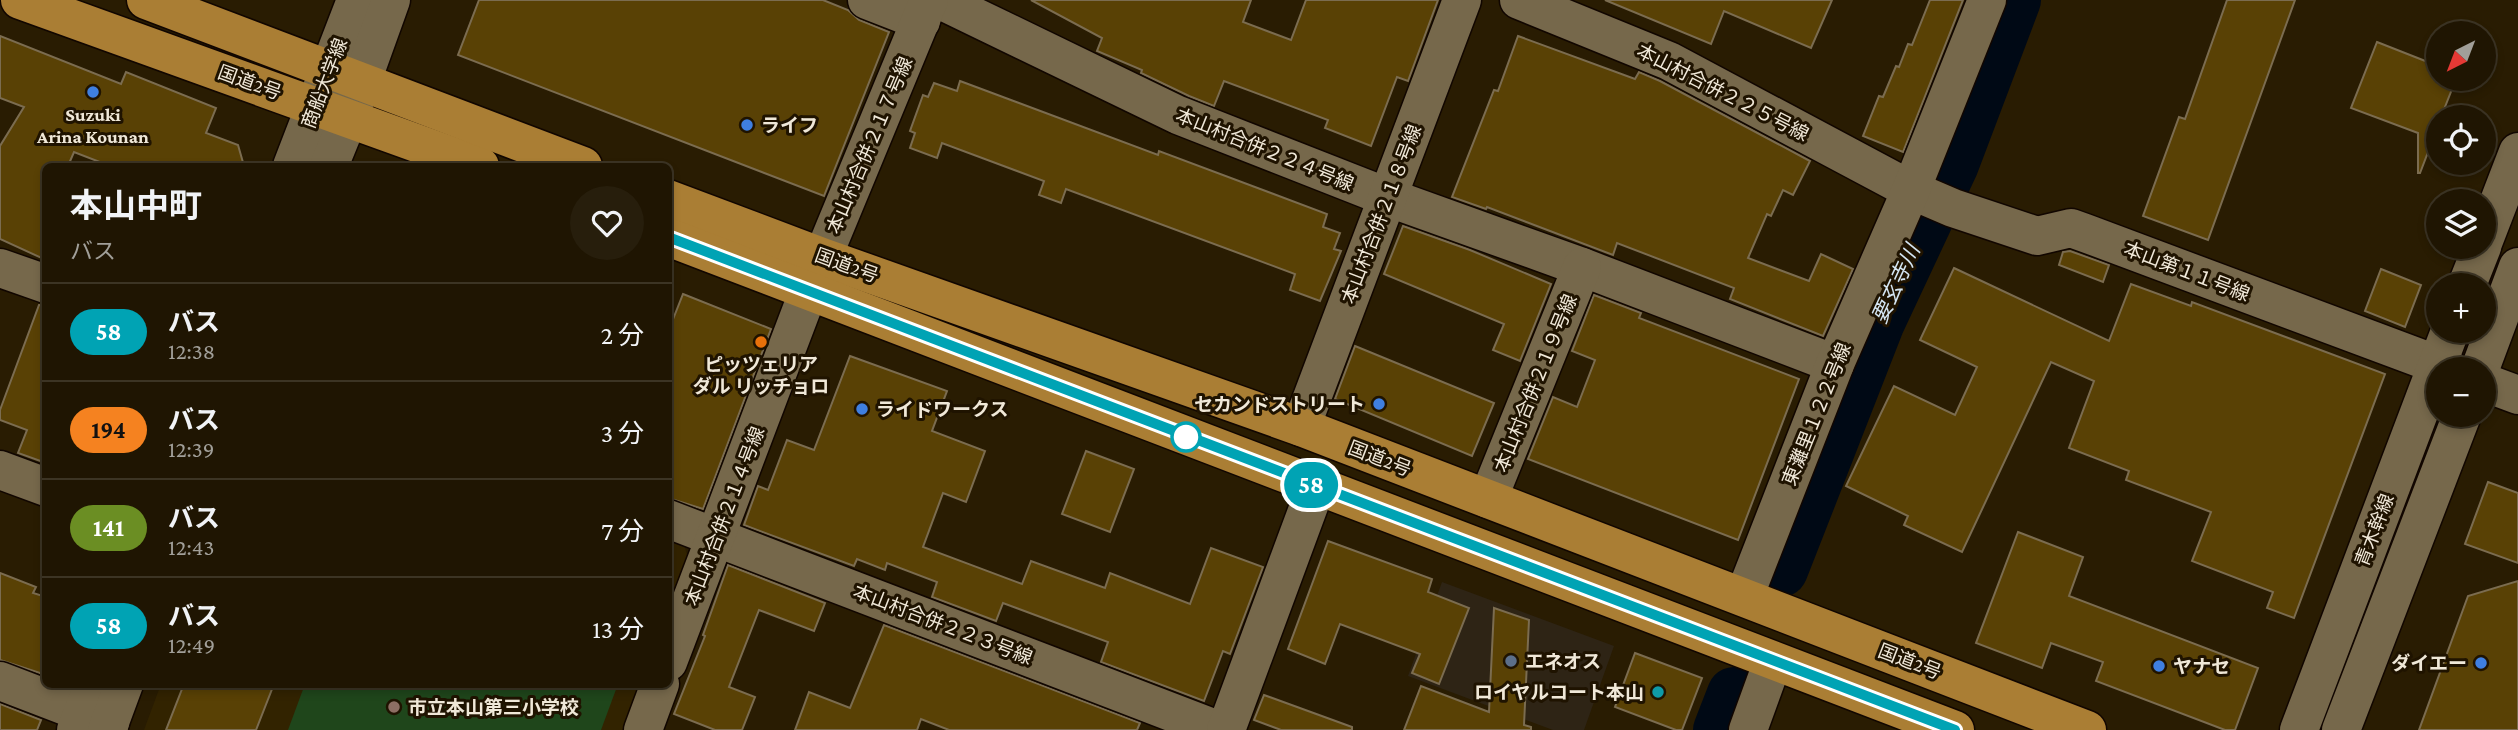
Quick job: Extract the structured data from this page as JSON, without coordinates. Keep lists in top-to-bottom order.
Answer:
{
  "streets": {
    "highway": ["国道2号"],
    "street": [
      "商船大学線",
      "本山村合併２２５号線",
      "本山村合併２１７号線",
      "本山村合併２２４号線",
      "本山村合併２１８号線",
      "本山第１１号線",
      "本山村合併２１９号線",
      "東灘里１２２号線",
      "本山村合併２１４号線",
      "青木幹線",
      "本山村合併２２３号線"
    ]
  },
  "crossings": [
    ["国道2号", "商船大学線"],
    ["国道2号", "本山村合併２１７号線"],
    ["国道2号", "本山村合併２１８号線"],
    ["国道2号", "本山村合併２１９号線"],
    ["国道2号", "東灘里１２２号線"],
    ["国道2号", "本山村合併２１４号線"],
    ["本山村合併２２５号線", "本山第１１号線"],
    ["本山村合併２２５号線", "東灘里１２２号線"],
    ["本山村合併２１７号線", "本山村合併２２４号線"],
    ["本山村合併２１７号線", "本山村合併２１４号線"],
    ["本山村合併２２４号線", "本山村合併２１８号線"],
    ["本山村合併２２４号線", "本山村合併２１９号線"],
    ["本山村合併２２４号線", "東灘里１２２号線"],
    ["本山第１１号線", "東灘里１２２号線"],
    ["本山第１１号線", "青木幹線"],
    ["本山村合併２１４号線", "本山村合併２２３号線"]
  ],
  "water": ["要玄寺川"],
  "places": [
    "Suzuki Arina Kounan",
    "ライフ",
    "ピッツェリア ダル リッチョロ",
    "セカンドストリート",
    "ライドワークス",
    "エネオス",
    "ダイエー",
    "ヤナセ",
    "ロイヤルコート本山",
    "市立本山第三小学校"
  ],
  "lines": ["bus line 58"],
  "north": "bottom left",
  "page": {
    "on_map": "58",
    "map_buttons": ["+", "−"],
    "heading": ["本山中町", "バス"],
    "list": [
      {
        "mark": "58",
        "name": "バス",
        "note": "12:38",
        "value": "2 分"
      },
      {
        "mark": "194",
        "name": "バス",
        "note": "12:39",
        "value": "3 分"
      },
      {
        "mark": "141",
        "name": "バス",
        "note": "12:43",
        "value": "7 分"
      },
      {
        "mark": "58",
        "name": "バス",
        "note": "12:49",
        "value": "13 分"
      }
    ]
  }
}
